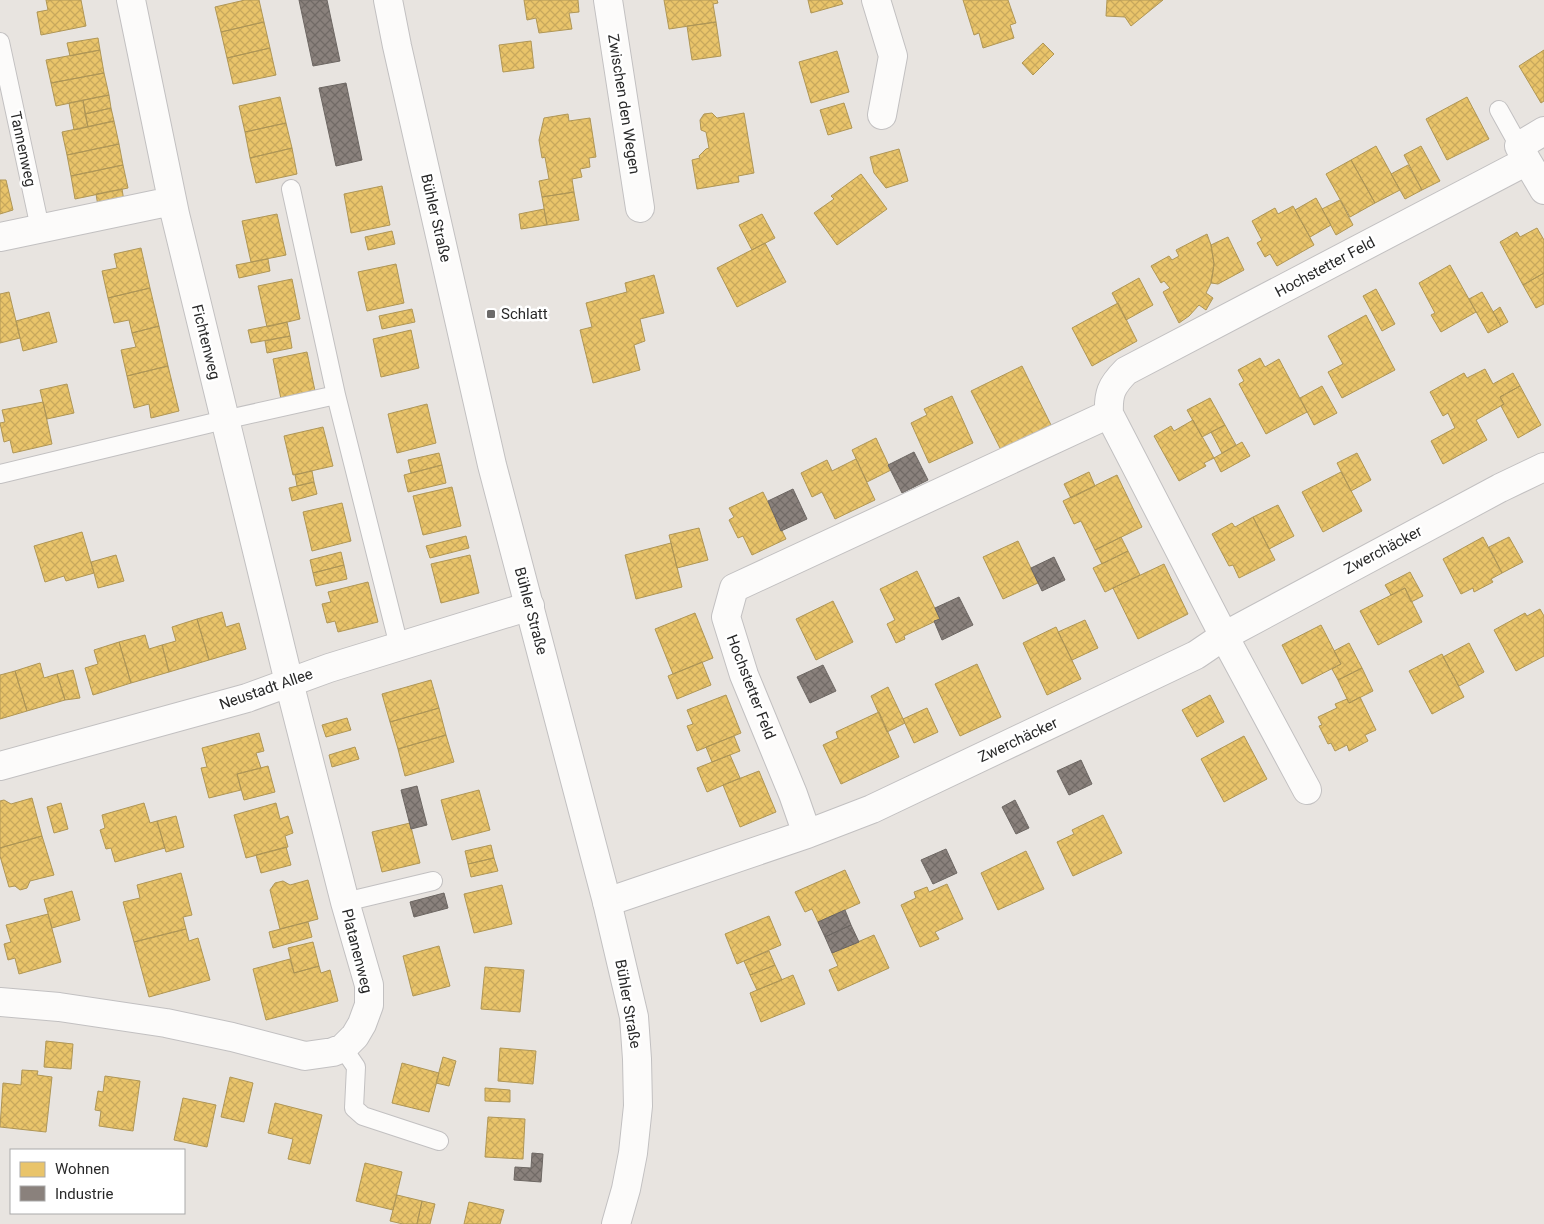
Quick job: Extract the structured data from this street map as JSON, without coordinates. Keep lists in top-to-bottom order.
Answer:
{
  "streets": {
    "street": [
      "Zwischen den Wegen",
      "Bühler Straße",
      "Hochstetter Feld",
      "Fichtenweg",
      "Zwerchäcker",
      "Neustadt Allee",
      "Platanenweg"
    ],
    "lane": ["Tannenweg"]
  },
  "crossings": [
    ["Bühler Straße", "Neustadt Allee"],
    ["Hochstetter Feld", "Zwerchäcker"],
    ["Fichtenweg", "Neustadt Allee"],
    ["Fichtenweg", "Platanenweg"],
    ["Neustadt Allee", "Platanenweg"]
  ],
  "places": {
    "transit": ["Schlatt"]
  },
  "legend": ["Wohnen", "Industrie"]
}
